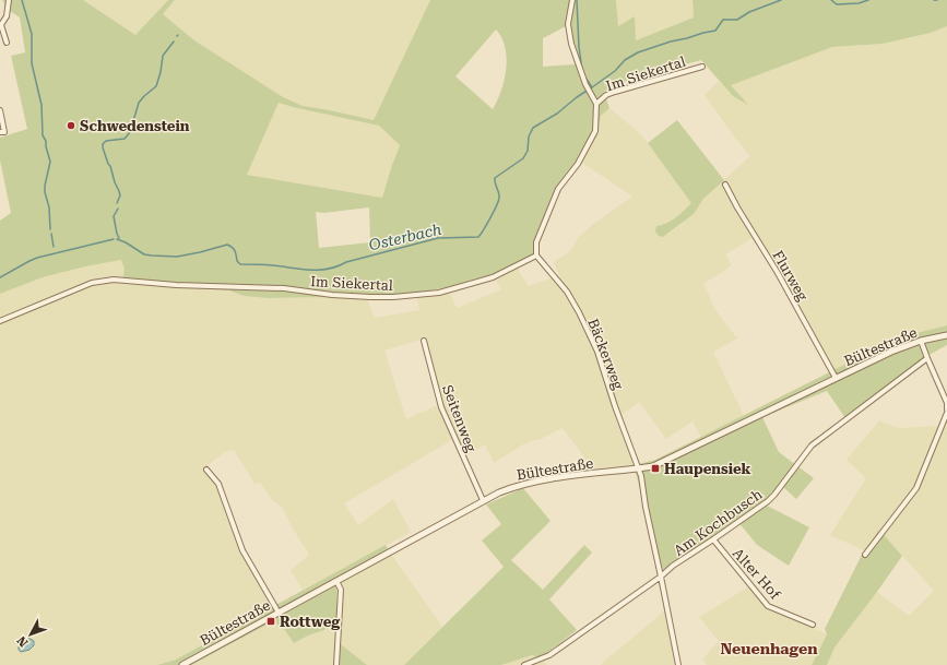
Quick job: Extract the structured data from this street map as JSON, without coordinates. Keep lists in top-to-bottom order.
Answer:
{
  "streets": {
    "street": [
      "Im Siekertal",
      "Flurweg",
      "Bültestraße",
      "Bäckerweg",
      "Seitenweg",
      "Am Kochbusch",
      "Alter Hof"
    ]
  },
  "crossings": [
    ["Im Siekertal", "Bäckerweg"],
    ["Flurweg", "Bültestraße"],
    ["Bültestraße", "Bäckerweg"],
    ["Bültestraße", "Seitenweg"],
    ["Am Kochbusch", "Alter Hof"]
  ],
  "districts": ["Neuenhagen"],
  "water": ["Osterbach"],
  "places": {
    "other": ["Schwedenstein"],
    "transit": ["Haupensiek", "Rottweg"]
  },
  "north": "bottom left"
}
